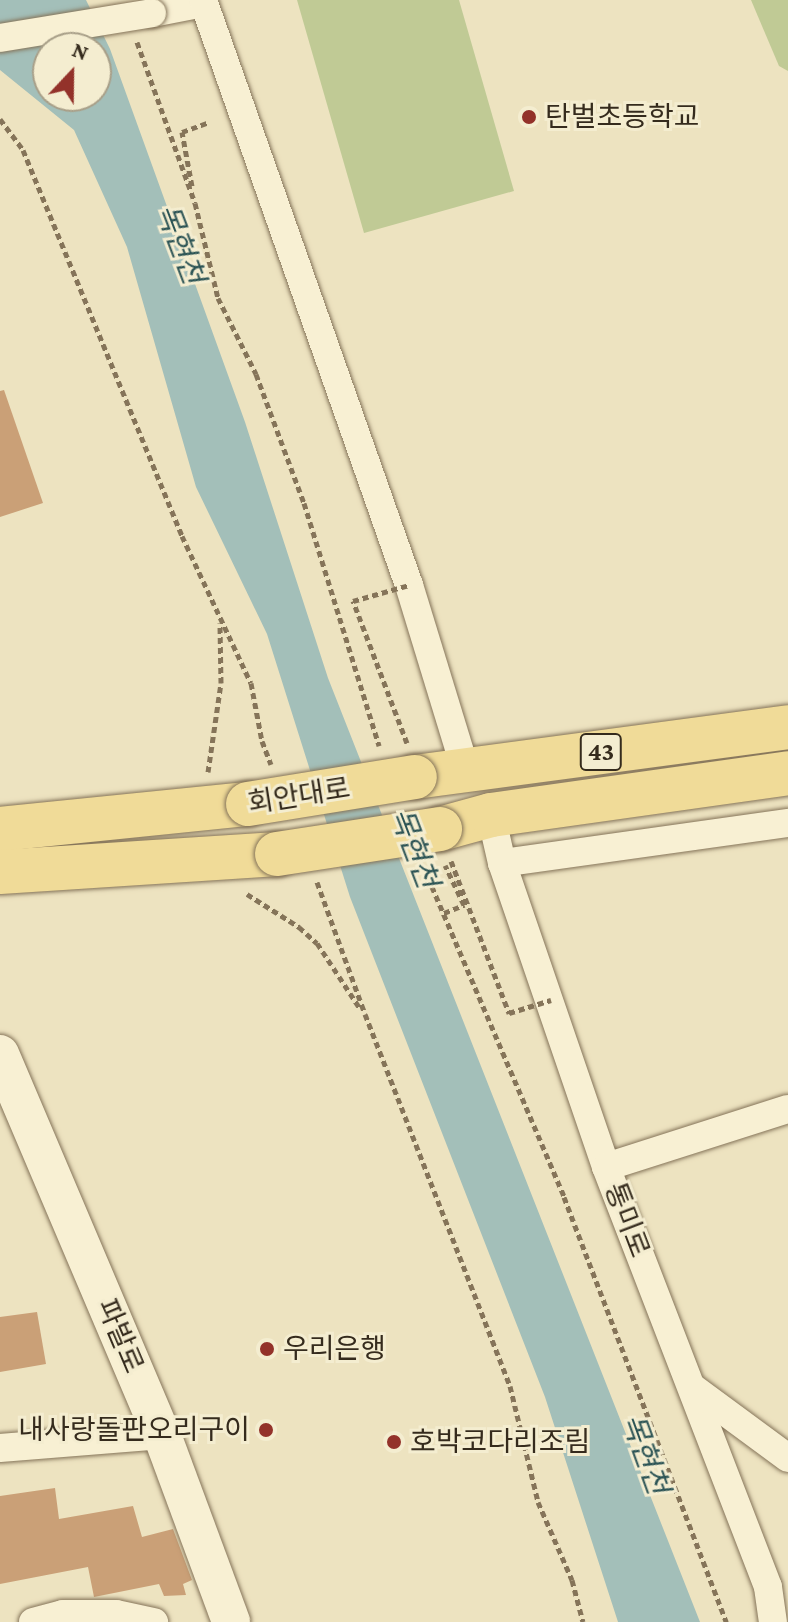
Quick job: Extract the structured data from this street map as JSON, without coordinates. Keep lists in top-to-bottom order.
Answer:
{
  "streets": {
    "main road": ["43", "회안대로", "파발로"],
    "street": ["통미로"]
  },
  "crossings": [
    ["43", "회안대로"],
    ["43", "통미로"]
  ],
  "water": ["목현천"],
  "places": [
    "탄벌초등학교",
    "우리은행",
    "내사랑돌판오리구이",
    "호박코다리조림"
  ],
  "north": "top"
}
